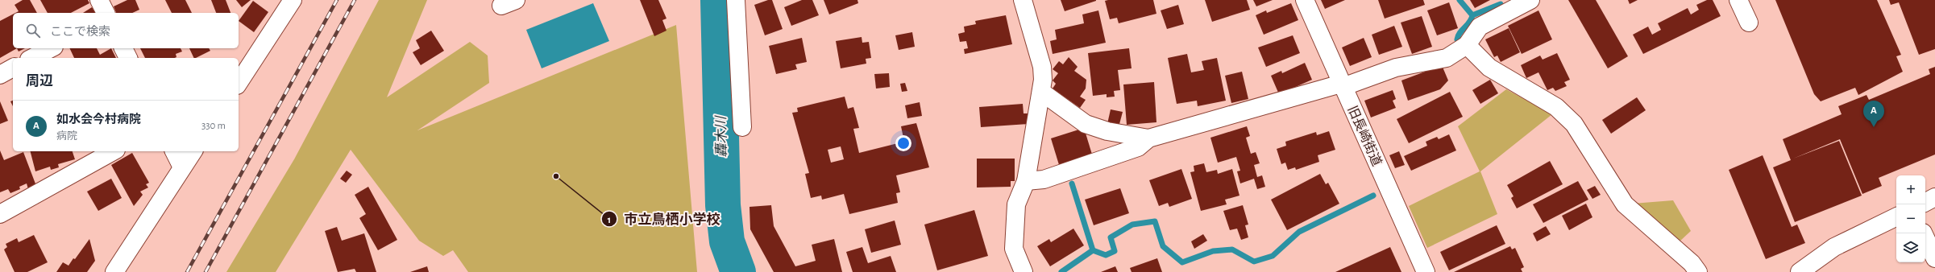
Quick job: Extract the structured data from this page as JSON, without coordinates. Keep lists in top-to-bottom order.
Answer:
{
  "streets": {
    "street": ["旧長崎街道"]
  },
  "water": ["轟木川"],
  "places": ["市立鳥栖小学校"],
  "page": {
    "search": "ここで検索",
    "heading": "周辺",
    "list": [
      {
        "mark": "A",
        "name": "如水会今村病院",
        "note": "病院",
        "value": "330 m"
      }
    ],
    "pins": "A",
    "map_buttons": ["+", "−"]
  }
}
